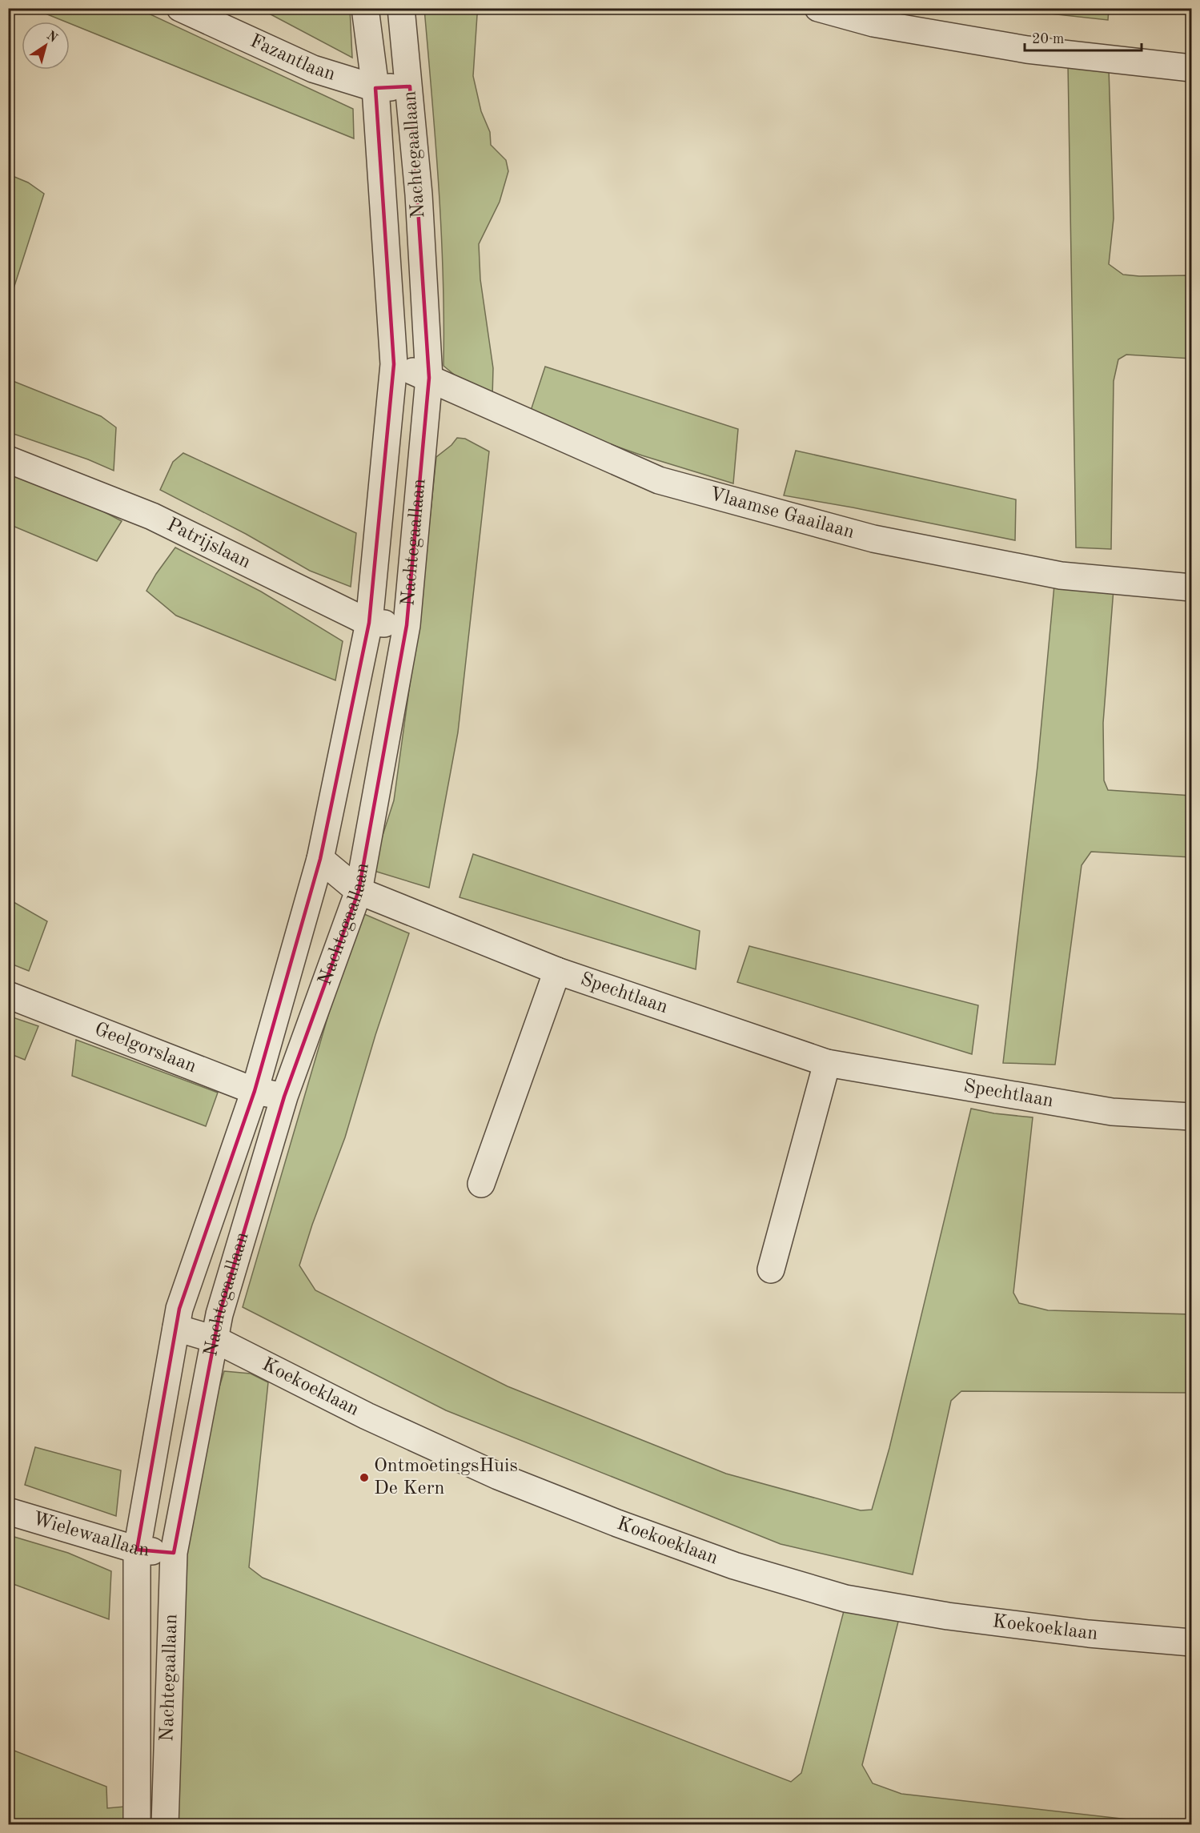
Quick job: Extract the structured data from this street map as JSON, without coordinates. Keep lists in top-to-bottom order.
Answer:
{
  "streets": {
    "street": [
      "Fazantlaan",
      "Nachtegaallaan",
      "Vlaamse Gaailaan",
      "Patrijslaan",
      "Spechtlaan",
      "Geelgorslaan",
      "Koekoeklaan",
      "Wielewaallaan"
    ]
  },
  "crossings": [
    ["Fazantlaan", "Nachtegaallaan"],
    ["Nachtegaallaan", "Vlaamse Gaailaan"],
    ["Nachtegaallaan", "Patrijslaan"],
    ["Nachtegaallaan", "Spechtlaan"],
    ["Nachtegaallaan", "Geelgorslaan"],
    ["Nachtegaallaan", "Koekoeklaan"],
    ["Nachtegaallaan", "Wielewaallaan"]
  ],
  "places": ["OntmoetingsHuis De Kern"],
  "scale_bar": "20 m",
  "north": "top right"
}
